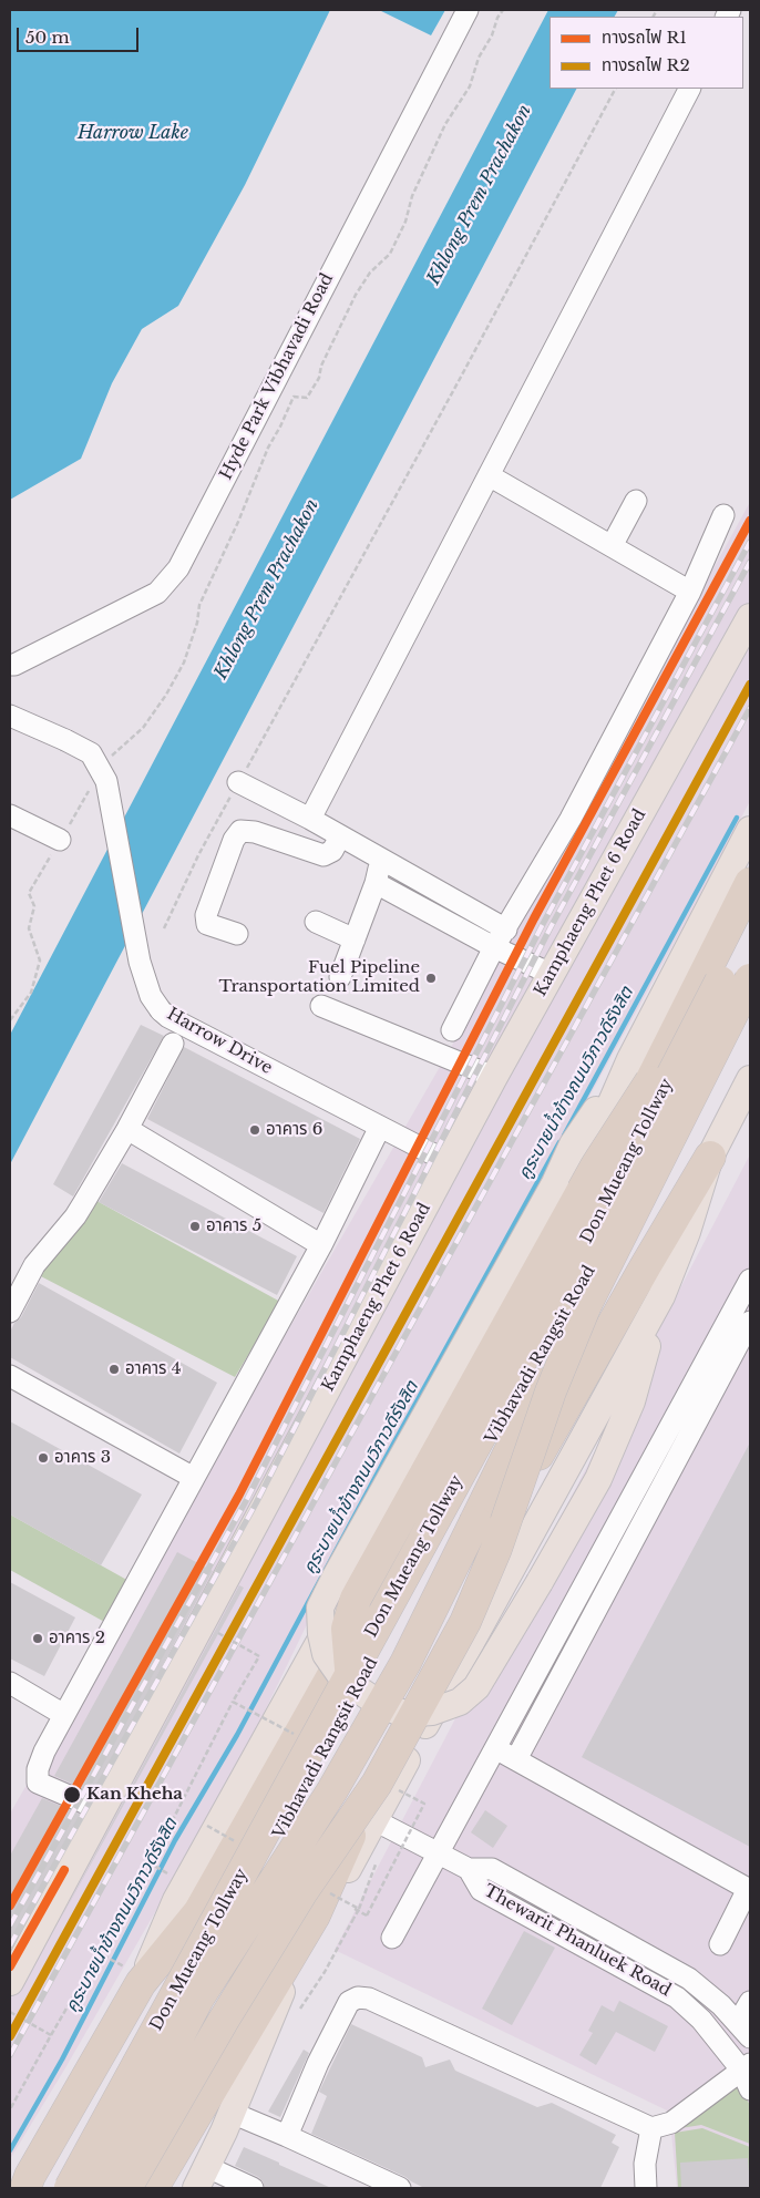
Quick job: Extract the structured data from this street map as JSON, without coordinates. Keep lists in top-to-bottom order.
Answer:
{
  "streets": {
    "highway": ["Don Mueang Tollway", "Vibhavadi Rangsit Road"],
    "main road": ["Kamphaeng Phet 6 Road"],
    "street": ["Hyde Park Vibhavadi Road", "Harrow Drive", "Thewarit Phanluek Road"]
  },
  "crossings": [
    ["Kamphaeng Phet 6 Road", "Harrow Drive"]
  ],
  "water": ["Harrow Lake", "Khlong Prem Prachakon", "คูระบายน้ำข้างถนนวิภาวดีรังสิต"],
  "places": [
    "Fuel Pipeline Transportation Limited",
    "อาคาร 6",
    "อาคาร 5",
    "อาคาร 4",
    "อาคาร 3",
    "อาคาร 2",
    "Kan Kheha"
  ],
  "lines": ["rail line R1", "rail line R2"],
  "legend": ["ทางรถไฟ R1", "ทางรถไฟ R2"],
  "scale_bar": "50 m"
}
